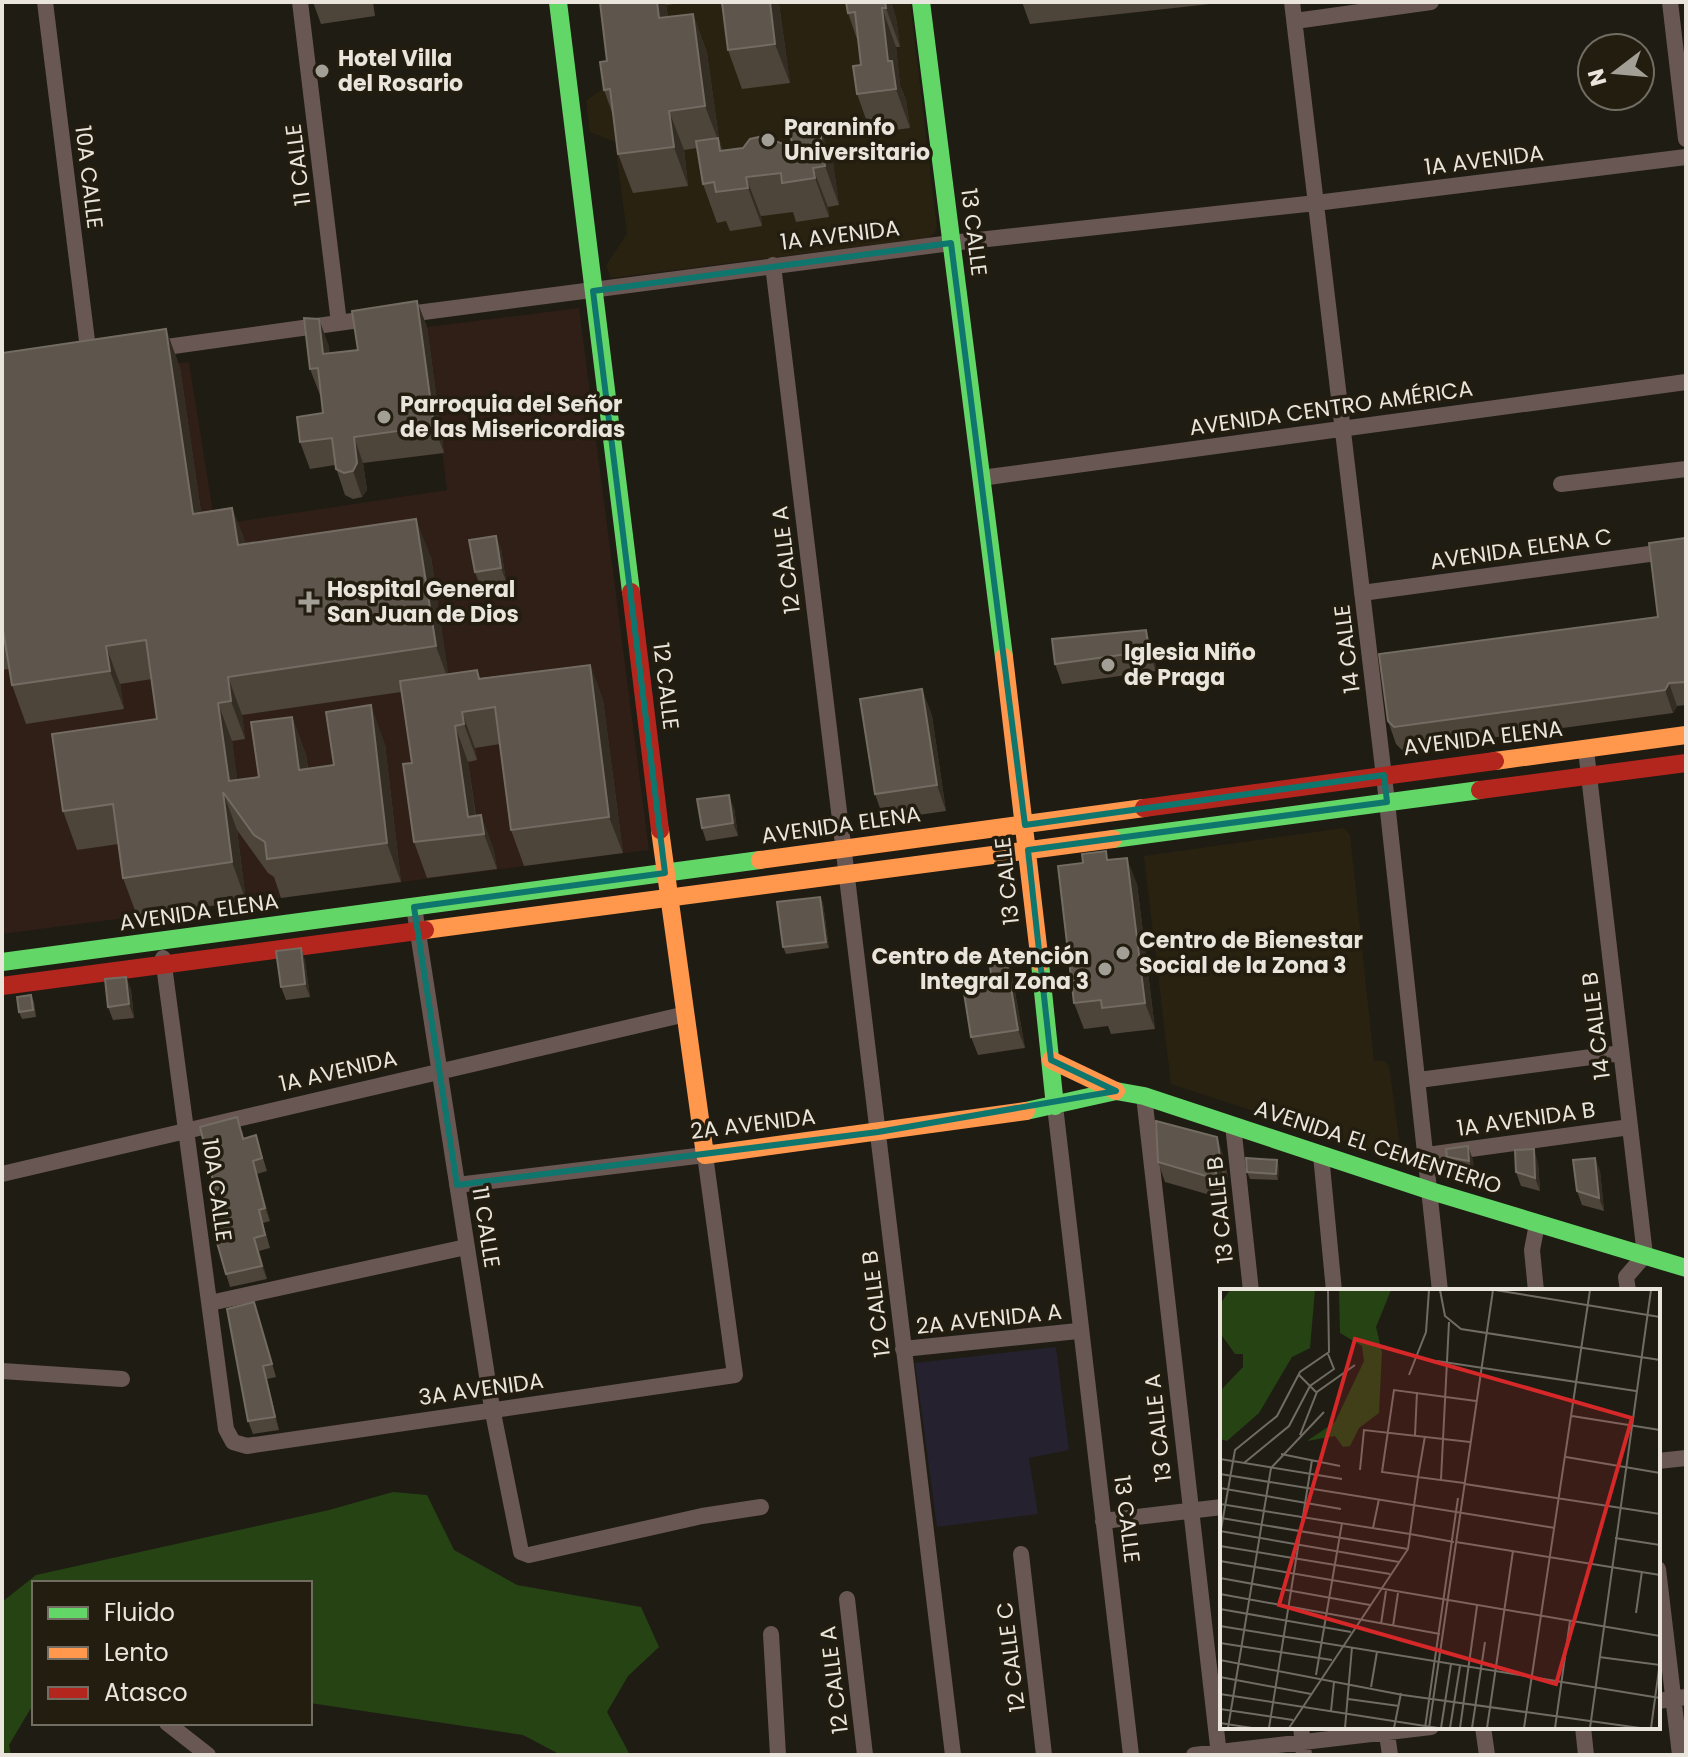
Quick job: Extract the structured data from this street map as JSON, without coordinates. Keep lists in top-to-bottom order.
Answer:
{
  "streets": {
    "main road": [
      "13 CALLE",
      "12 CALLE",
      "AVENIDA ELENA",
      "2A AVENIDA",
      "AVENIDA EL CEMENTERIO"
    ],
    "street": [
      "1A AVENIDA",
      "11 CALLE",
      "10A CALLE",
      "AVENIDA CENTRO AMÉRICA",
      "AVENIDA ELENA C",
      "12 CALLE A",
      "14 CALLE",
      "14 CALLE B",
      "1A AVENIDA B",
      "13 CALLE B",
      "12 CALLE B",
      "2A AVENIDA A",
      "3A AVENIDA",
      "13 CALLE A",
      "12 CALLE C"
    ]
  },
  "crossings": [
    ["1A AVENIDA", "11 CALLE"],
    ["1A AVENIDA", "10A CALLE"],
    ["1A AVENIDA", "13 CALLE"],
    ["1A AVENIDA", "12 CALLE A"],
    ["1A AVENIDA", "14 CALLE"],
    ["1A AVENIDA", "12 CALLE"],
    ["11 CALLE", "AVENIDA ELENA"],
    ["11 CALLE", "2A AVENIDA"],
    ["11 CALLE", "3A AVENIDA"],
    ["10A CALLE", "AVENIDA ELENA"],
    ["10A CALLE", "3A AVENIDA"],
    ["13 CALLE", "AVENIDA CENTRO AMÉRICA"],
    ["13 CALLE", "AVENIDA ELENA"],
    ["13 CALLE", "2A AVENIDA"],
    ["13 CALLE", "AVENIDA EL CEMENTERIO"],
    ["13 CALLE", "2A AVENIDA A"],
    ["AVENIDA CENTRO AMÉRICA", "14 CALLE"],
    ["AVENIDA ELENA C", "14 CALLE"],
    ["12 CALLE A", "AVENIDA ELENA"],
    ["12 CALLE A", "12 CALLE B"],
    ["14 CALLE", "AVENIDA ELENA"],
    ["14 CALLE", "1A AVENIDA B"],
    ["14 CALLE", "AVENIDA EL CEMENTERIO"],
    ["12 CALLE", "AVENIDA ELENA"],
    ["12 CALLE", "2A AVENIDA"],
    ["12 CALLE", "3A AVENIDA"],
    ["AVENIDA ELENA", "14 CALLE B"],
    ["AVENIDA ELENA", "12 CALLE B"],
    ["14 CALLE B", "1A AVENIDA B"],
    ["14 CALLE B", "AVENIDA EL CEMENTERIO"],
    ["2A AVENIDA", "AVENIDA EL CEMENTERIO"],
    ["2A AVENIDA", "12 CALLE B"],
    ["AVENIDA EL CEMENTERIO", "13 CALLE B"],
    ["AVENIDA EL CEMENTERIO", "13 CALLE A"],
    ["12 CALLE B", "2A AVENIDA A"]
  ],
  "places": {
    "other": [
      "Hotel Villa del Rosario",
      "Paraninfo Universitario",
      "Parroquia del Señor de las Misericordias",
      "Iglesia Niño de Praga",
      "Centro de Bienestar Social de la Zona 3",
      "Centro de Atención Integral Zona 3"
    ],
    "health": ["Hospital General San Juan de Dios"]
  },
  "legend": ["Fluido", "Lento", "Atasco"],
  "north": "left"
}
